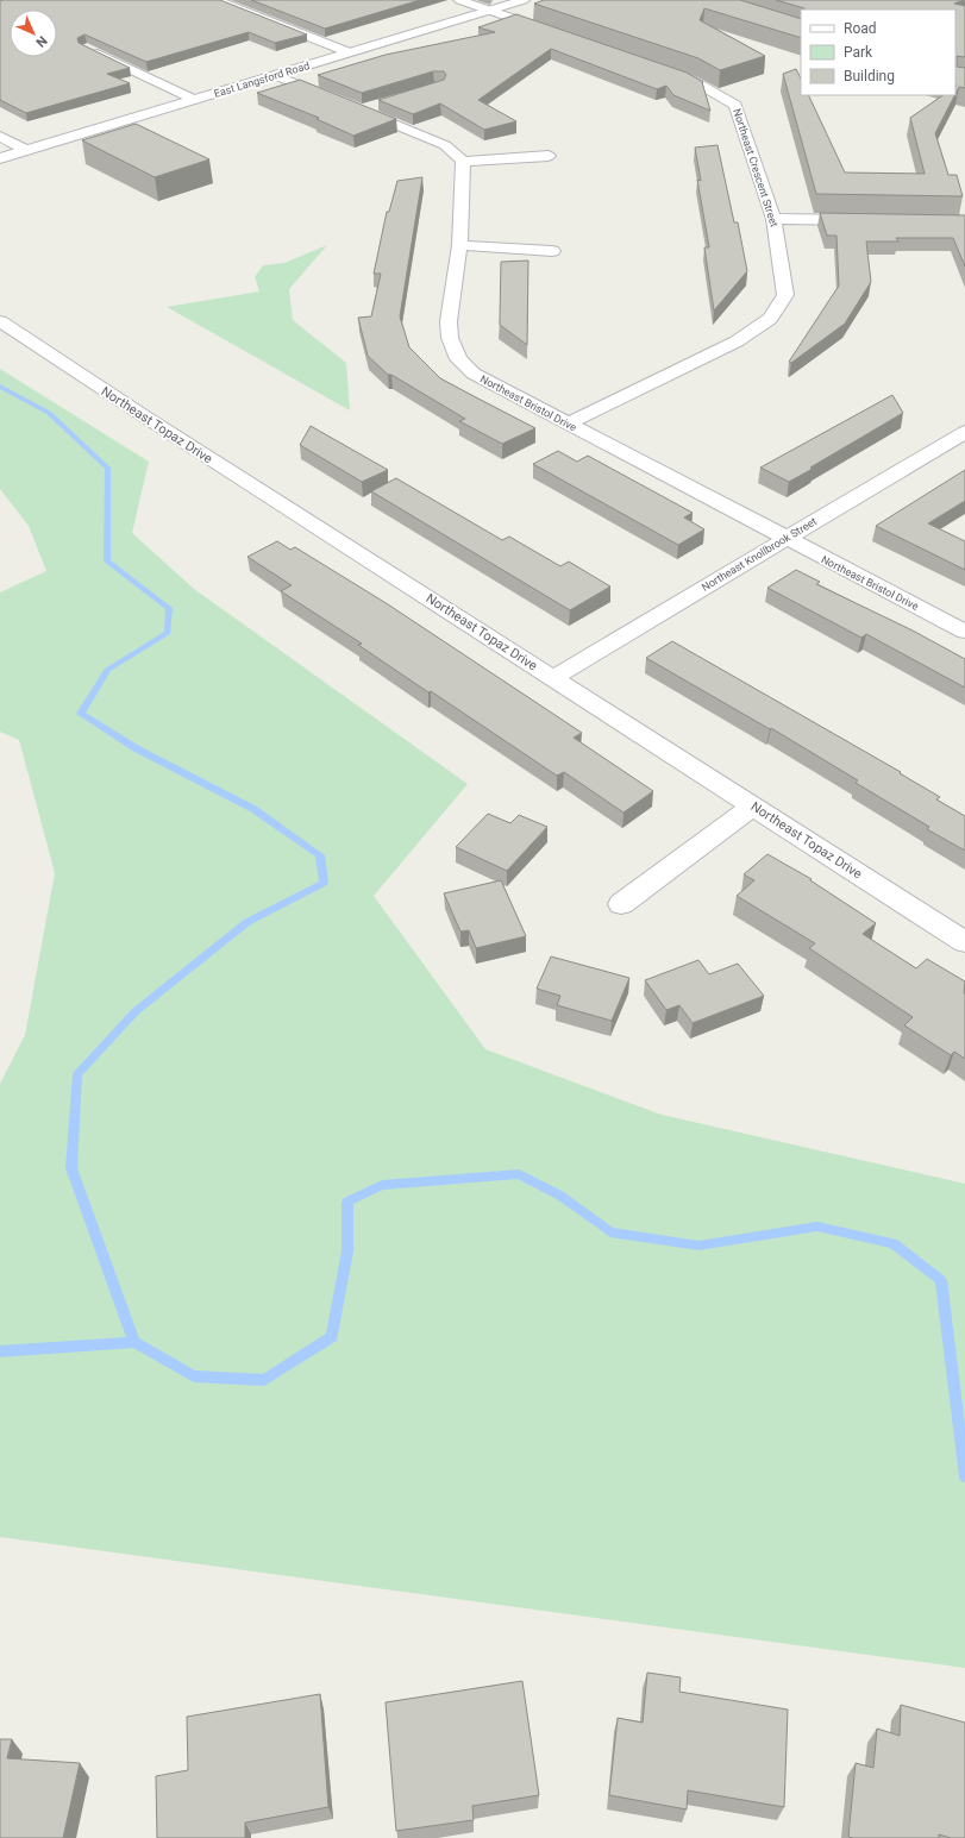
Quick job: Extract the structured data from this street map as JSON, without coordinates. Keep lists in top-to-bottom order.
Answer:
{
  "streets": {
    "street": [
      "East Langsford Road",
      "Northeast Crescent Street",
      "Northeast Bristol Drive",
      "Northeast Topaz Drive",
      "Northeast Knollbrook Street"
    ]
  },
  "crossings": [
    ["Northeast Crescent Street", "Northeast Bristol Drive"],
    ["Northeast Bristol Drive", "Northeast Knollbrook Street"],
    ["Northeast Topaz Drive", "Northeast Knollbrook Street"]
  ],
  "legend": ["Road", "Park", "Building"],
  "north": "bottom right"
}
